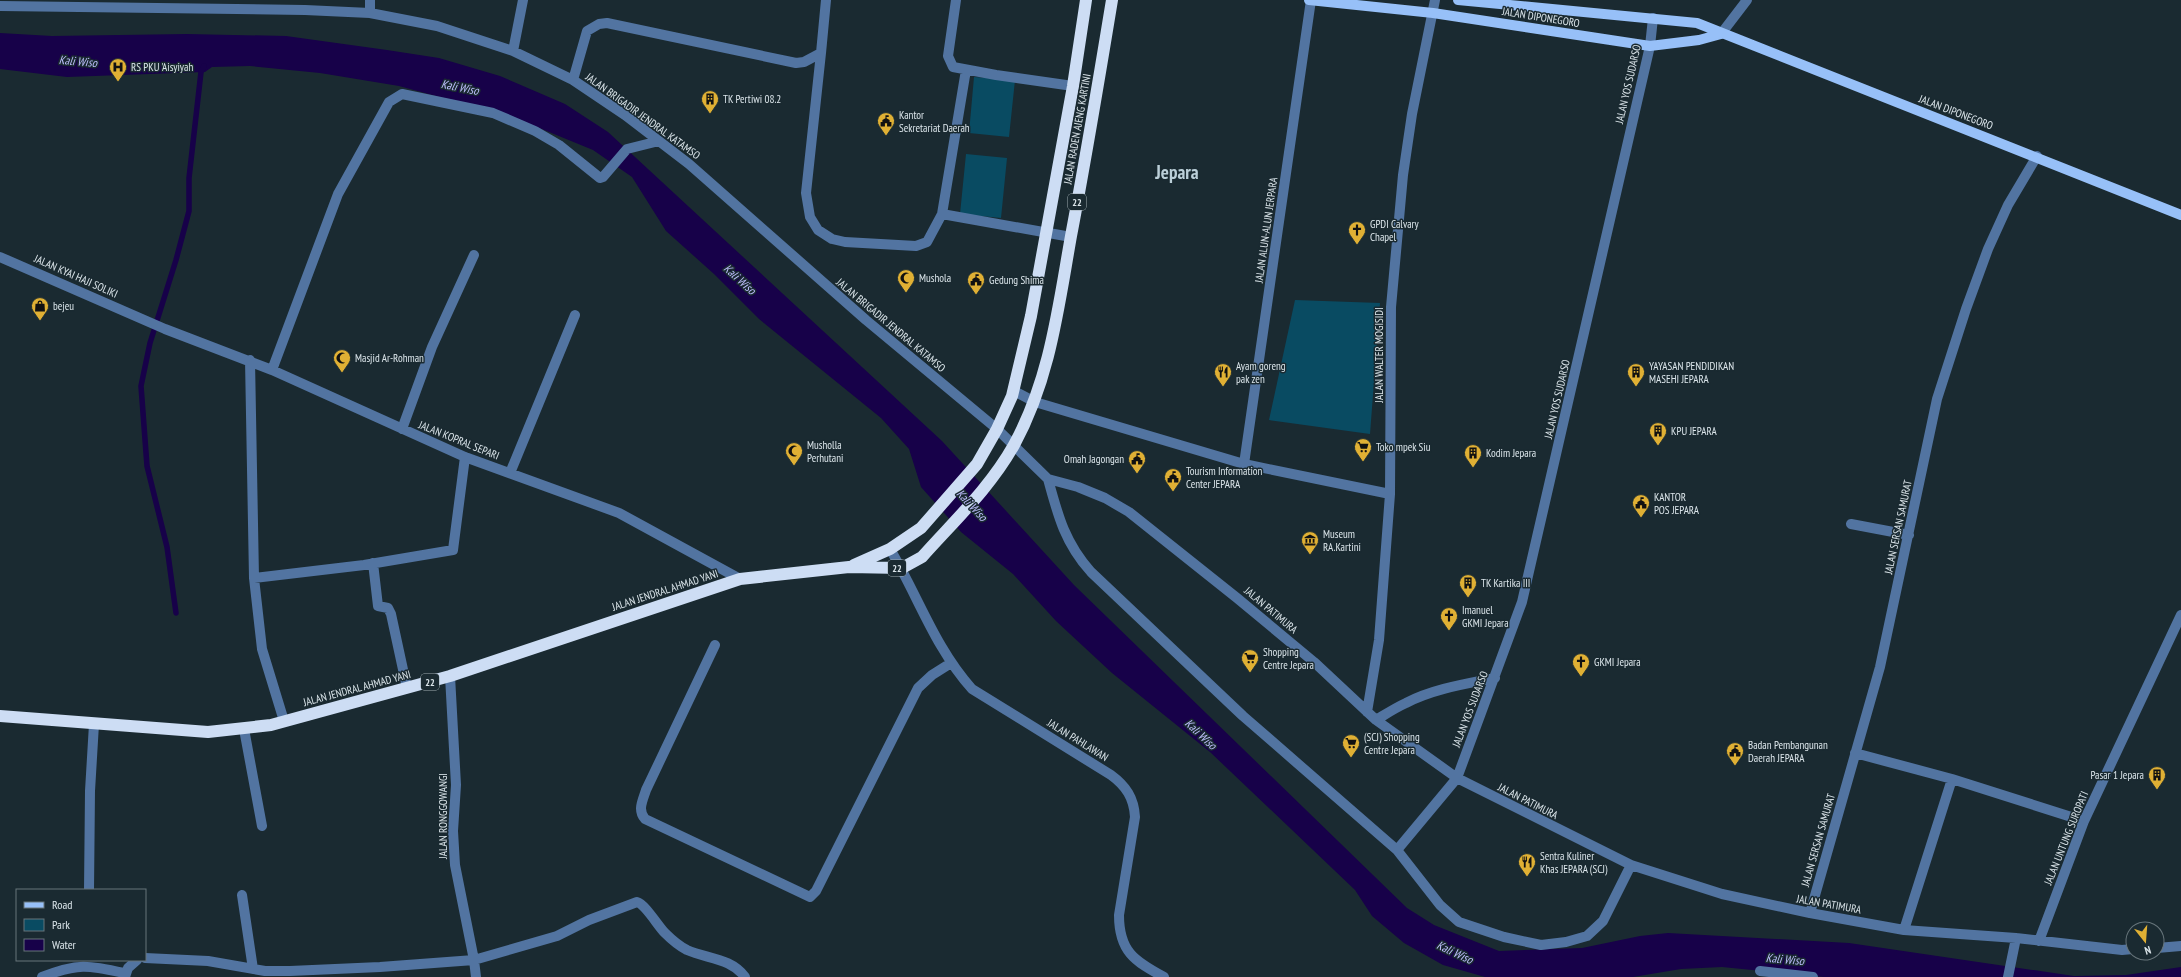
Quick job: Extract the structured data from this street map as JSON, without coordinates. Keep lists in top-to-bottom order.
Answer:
{
  "streets": {
    "highway": ["JALAN RADEN AJENG KARTINI", "22", "JALAN JENDRAL AHMAD YANI"],
    "main road": ["JALAN DIPONEGORO"],
    "street": [
      "JALAN YOS SUDARSO",
      "JALAN BRIGADIR JENDRAL KATAMSO",
      "JALAN ALUN-ALUN JERPARA",
      "JALAN KYAI HAJI SOLIKI",
      "JALAN WALTER MOGISIDI",
      "JALAN KOPRAL SEPARI",
      "JALAN SERSAN SAMURAT",
      "JALAN PATIMURA",
      "JALAN PAHLAWAN",
      "JALAN RONGGOWANGI",
      "JALAN UNTUNG SUROPATI"
    ]
  },
  "crossings": [
    ["JALAN DIPONEGORO", "JALAN YOS SUDARSO"],
    ["JALAN DIPONEGORO", "JALAN ALUN-ALUN JERPARA"],
    ["JALAN DIPONEGORO", "JALAN WALTER MOGISIDI"],
    ["JALAN DIPONEGORO", "JALAN SERSAN SAMURAT"],
    ["JALAN YOS SUDARSO", "JALAN PATIMURA"],
    ["JALAN BRIGADIR JENDRAL KATAMSO", "JALAN RADEN AJENG KARTINI"],
    ["JALAN BRIGADIR JENDRAL KATAMSO", "JALAN JENDRAL AHMAD YANI"],
    ["JALAN RADEN AJENG KARTINI", "JALAN JENDRAL AHMAD YANI"],
    ["JALAN KYAI HAJI SOLIKI", "JALAN KOPRAL SEPARI"],
    ["JALAN WALTER MOGISIDI", "JALAN PATIMURA"],
    ["JALAN KOPRAL SEPARI", "JALAN JENDRAL AHMAD YANI"],
    ["JALAN SERSAN SAMURAT", "JALAN PATIMURA"],
    ["JALAN JENDRAL AHMAD YANI", "JALAN PAHLAWAN"],
    ["JALAN JENDRAL AHMAD YANI", "JALAN RONGGOWANGI"],
    ["JALAN PATIMURA", "JALAN UNTUNG SUROPATI"]
  ],
  "districts": ["Jepara"],
  "water": ["Kali Wiso"],
  "places": {
    "hospital": ["RS PKU 'Aisyiyah"],
    "building": [
      "TK Pertiwi 08.2",
      "YAYASAN PENDIDIKAN MASEHI JEPARA",
      "KPU JEPARA",
      "Kodim Jepara",
      "TK Kartika III",
      "Pasar 1 Jepara"
    ],
    "public building": [
      "Kantor Sekretariat Daerah",
      "Gedung Shima",
      "Omah Jagongan",
      "Tourism Information Center JEPARA",
      "KANTOR POS JEPARA",
      "Badan Pembangunan Daerah JEPARA"
    ],
    "church": ["GPDI Calvary Chapel", "Imanuel GKMI Jepara", "GKMI Jepara"],
    "mosque": ["Mushola", "Masjid Ar-Rohman", "Musholla Perhutani"],
    "shop": ["bejeu"],
    "restaurant": ["Ayam goreng pak zen", "Sentra Kuliner Khas JEPARA (SCJ)"],
    "supermarket": ["Toko mpek Siu", "Shopping Centre Jepara", "(SCJ) Shopping Centre Jepara"],
    "museum": ["Museum RA.Kartini"]
  },
  "legend": ["Road", "Park", "Water"],
  "north": "bottom"
}
